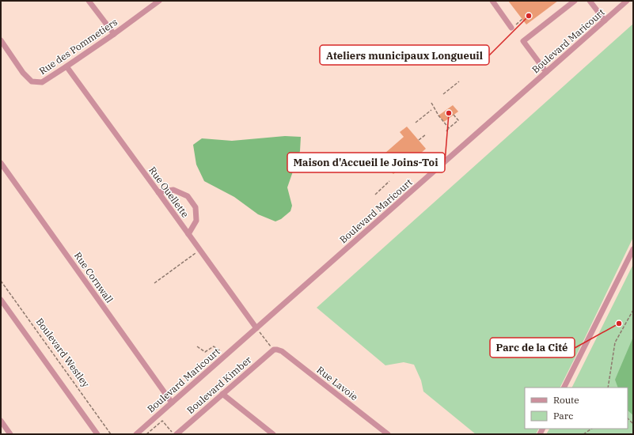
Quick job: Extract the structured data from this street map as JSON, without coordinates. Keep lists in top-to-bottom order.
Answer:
{
  "streets": {
    "street": [
      "Boulevard Maricourt",
      "Rue des Pommetiers",
      "Rue Ouellette",
      "Rue Cornwall",
      "Boulevard Westley",
      "Rue Lavoie",
      "Boulevard Kimber"
    ]
  },
  "crossings": [
    ["Boulevard Maricourt", "Rue Ouellette"],
    ["Boulevard Maricourt", "Rue Cornwall"],
    ["Rue des Pommetiers", "Rue Ouellette"],
    ["Rue Lavoie", "Boulevard Kimber"]
  ],
  "places": ["Ateliers municipaux Longueuil", "Maison d'Accueil le Joins-Toi", "Parc de la Cité"],
  "legend": ["Route", "Parc"]
}
